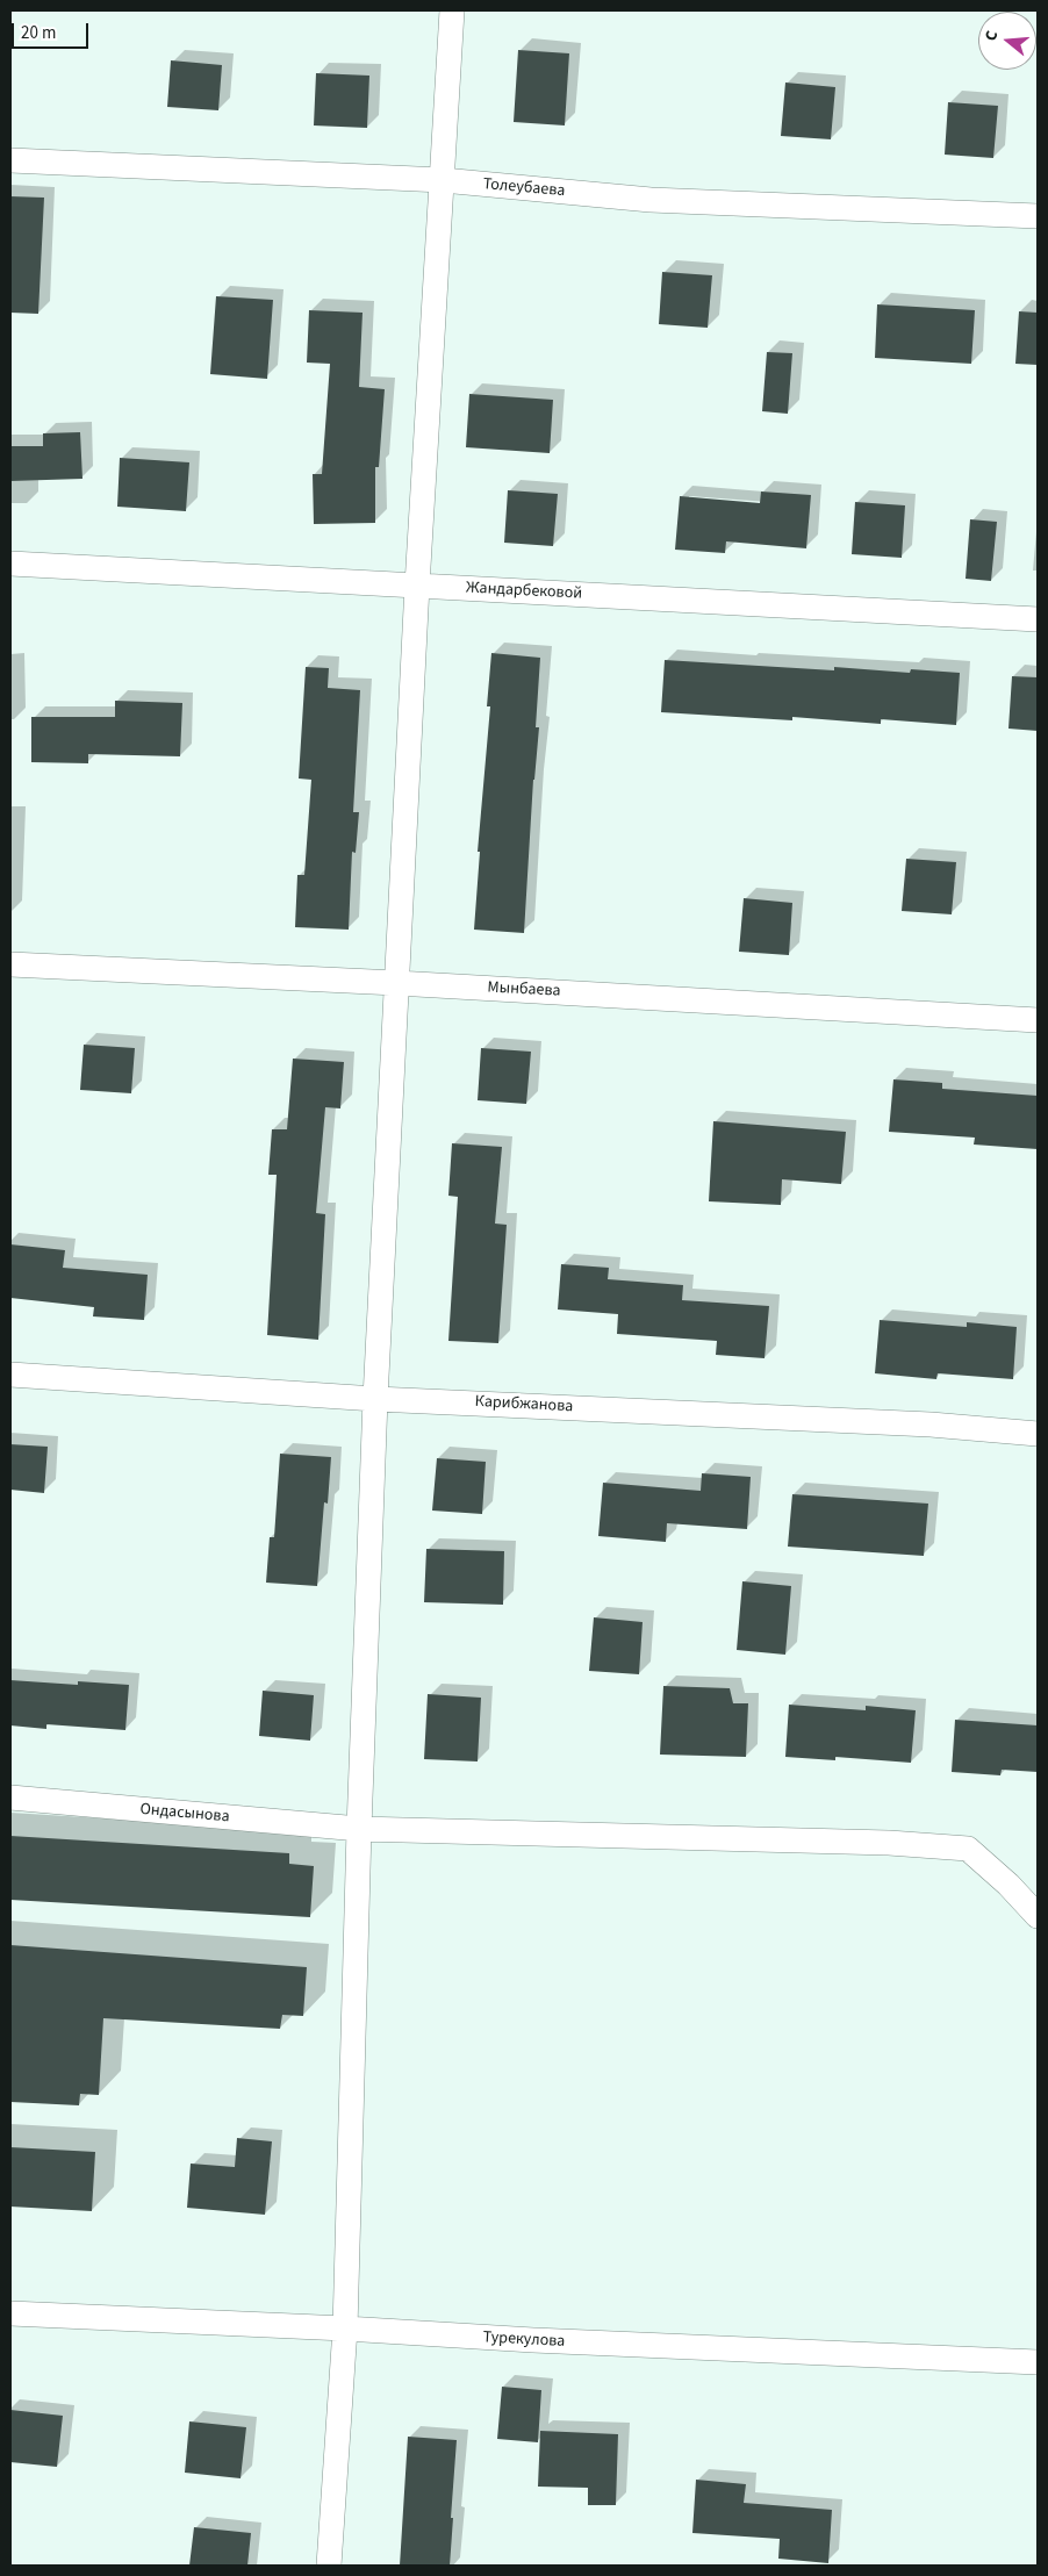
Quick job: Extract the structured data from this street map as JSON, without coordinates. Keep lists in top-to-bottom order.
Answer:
{
  "streets": {
    "street": [
      "Толеубаева",
      "Жандарбековой",
      "Мынбаева",
      "Карибжанова",
      "Ондасынова",
      "Турекулова"
    ]
  },
  "scale_bar": "20 m",
  "north": "left"
}
